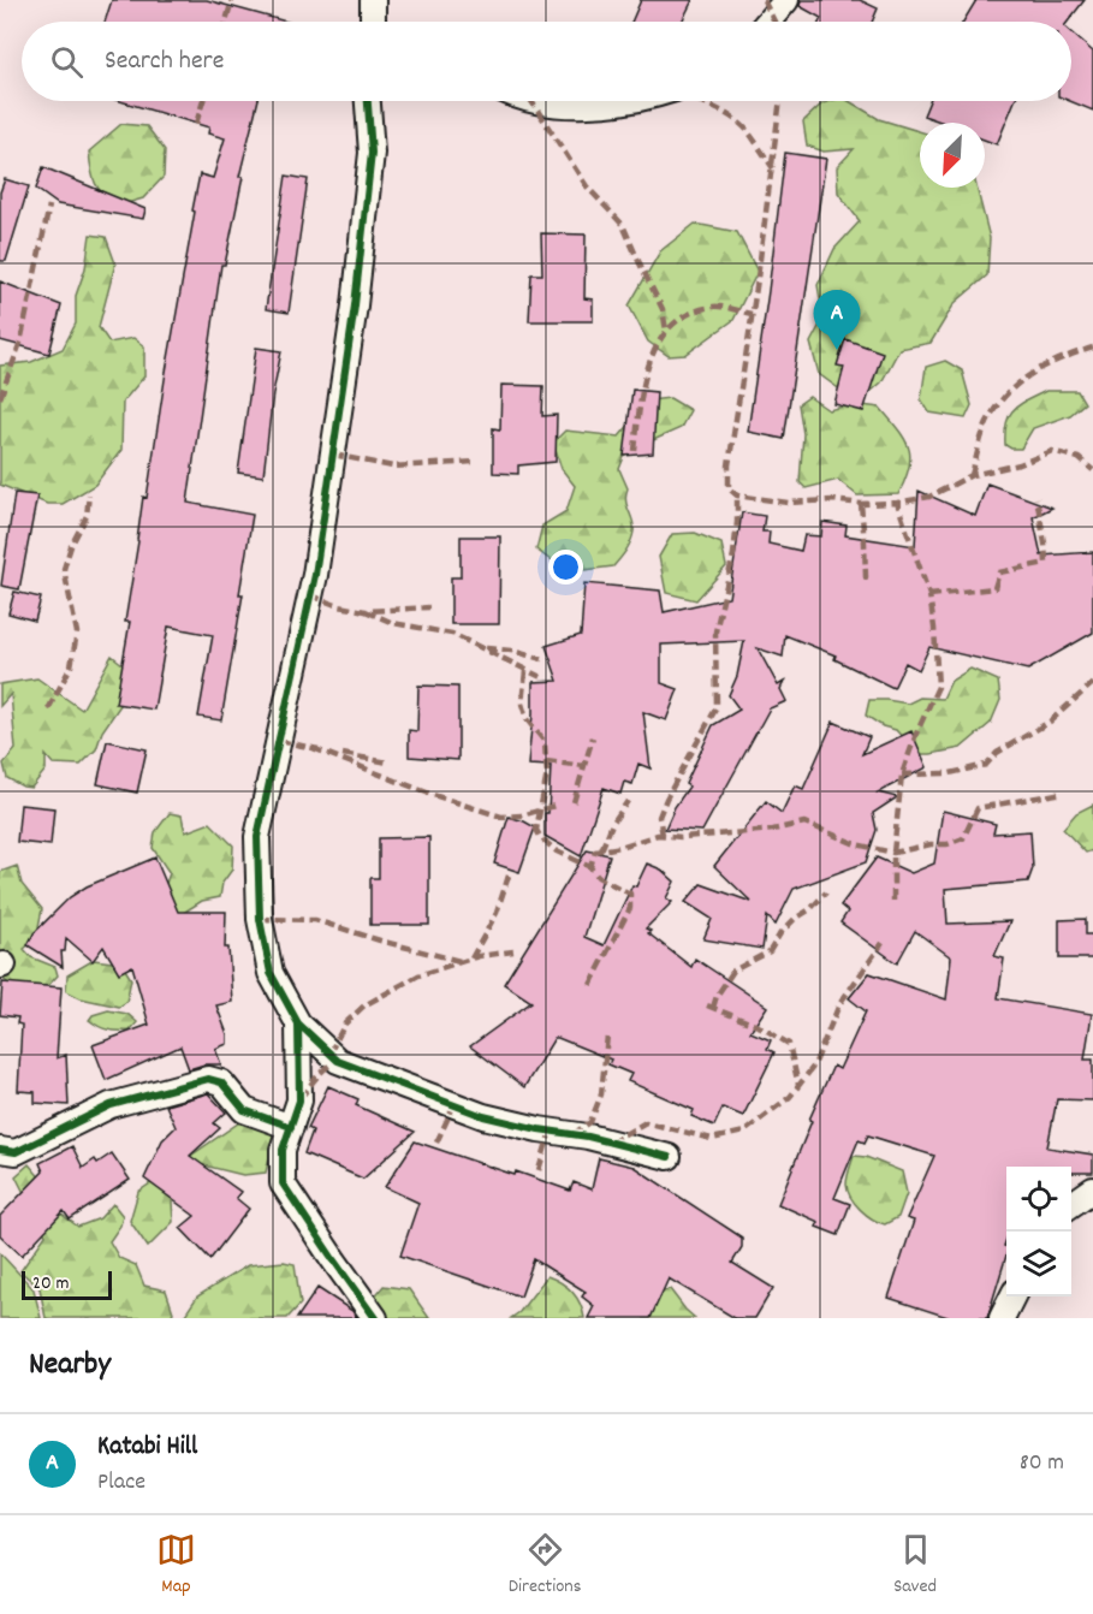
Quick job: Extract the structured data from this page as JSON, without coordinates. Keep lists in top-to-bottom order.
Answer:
{
  "scale_bar": "20 m",
  "north": "bottom left",
  "page": {
    "search": "Search here",
    "pins": "A",
    "scale": "20 m",
    "heading": "Nearby",
    "list": [
      {
        "mark": "A",
        "name": "Katabi Hill",
        "note": "Place",
        "value": "80 m"
      }
    ],
    "nav": ["Map", "Directions", "Saved"]
  }
}
